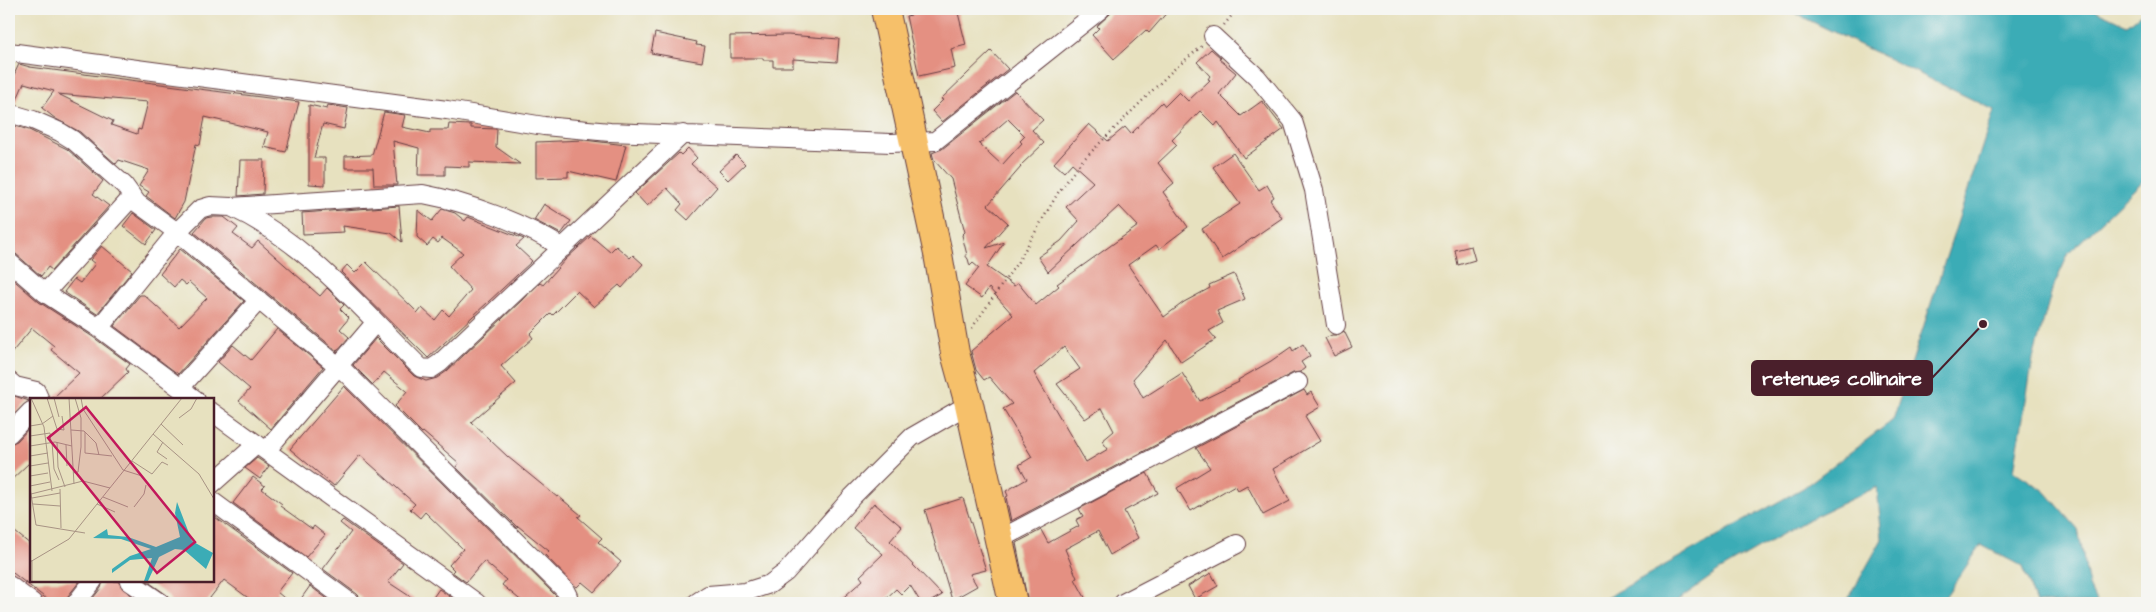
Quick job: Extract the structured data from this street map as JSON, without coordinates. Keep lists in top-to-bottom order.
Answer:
{
  "places": ["retenues collinaire"]
}
